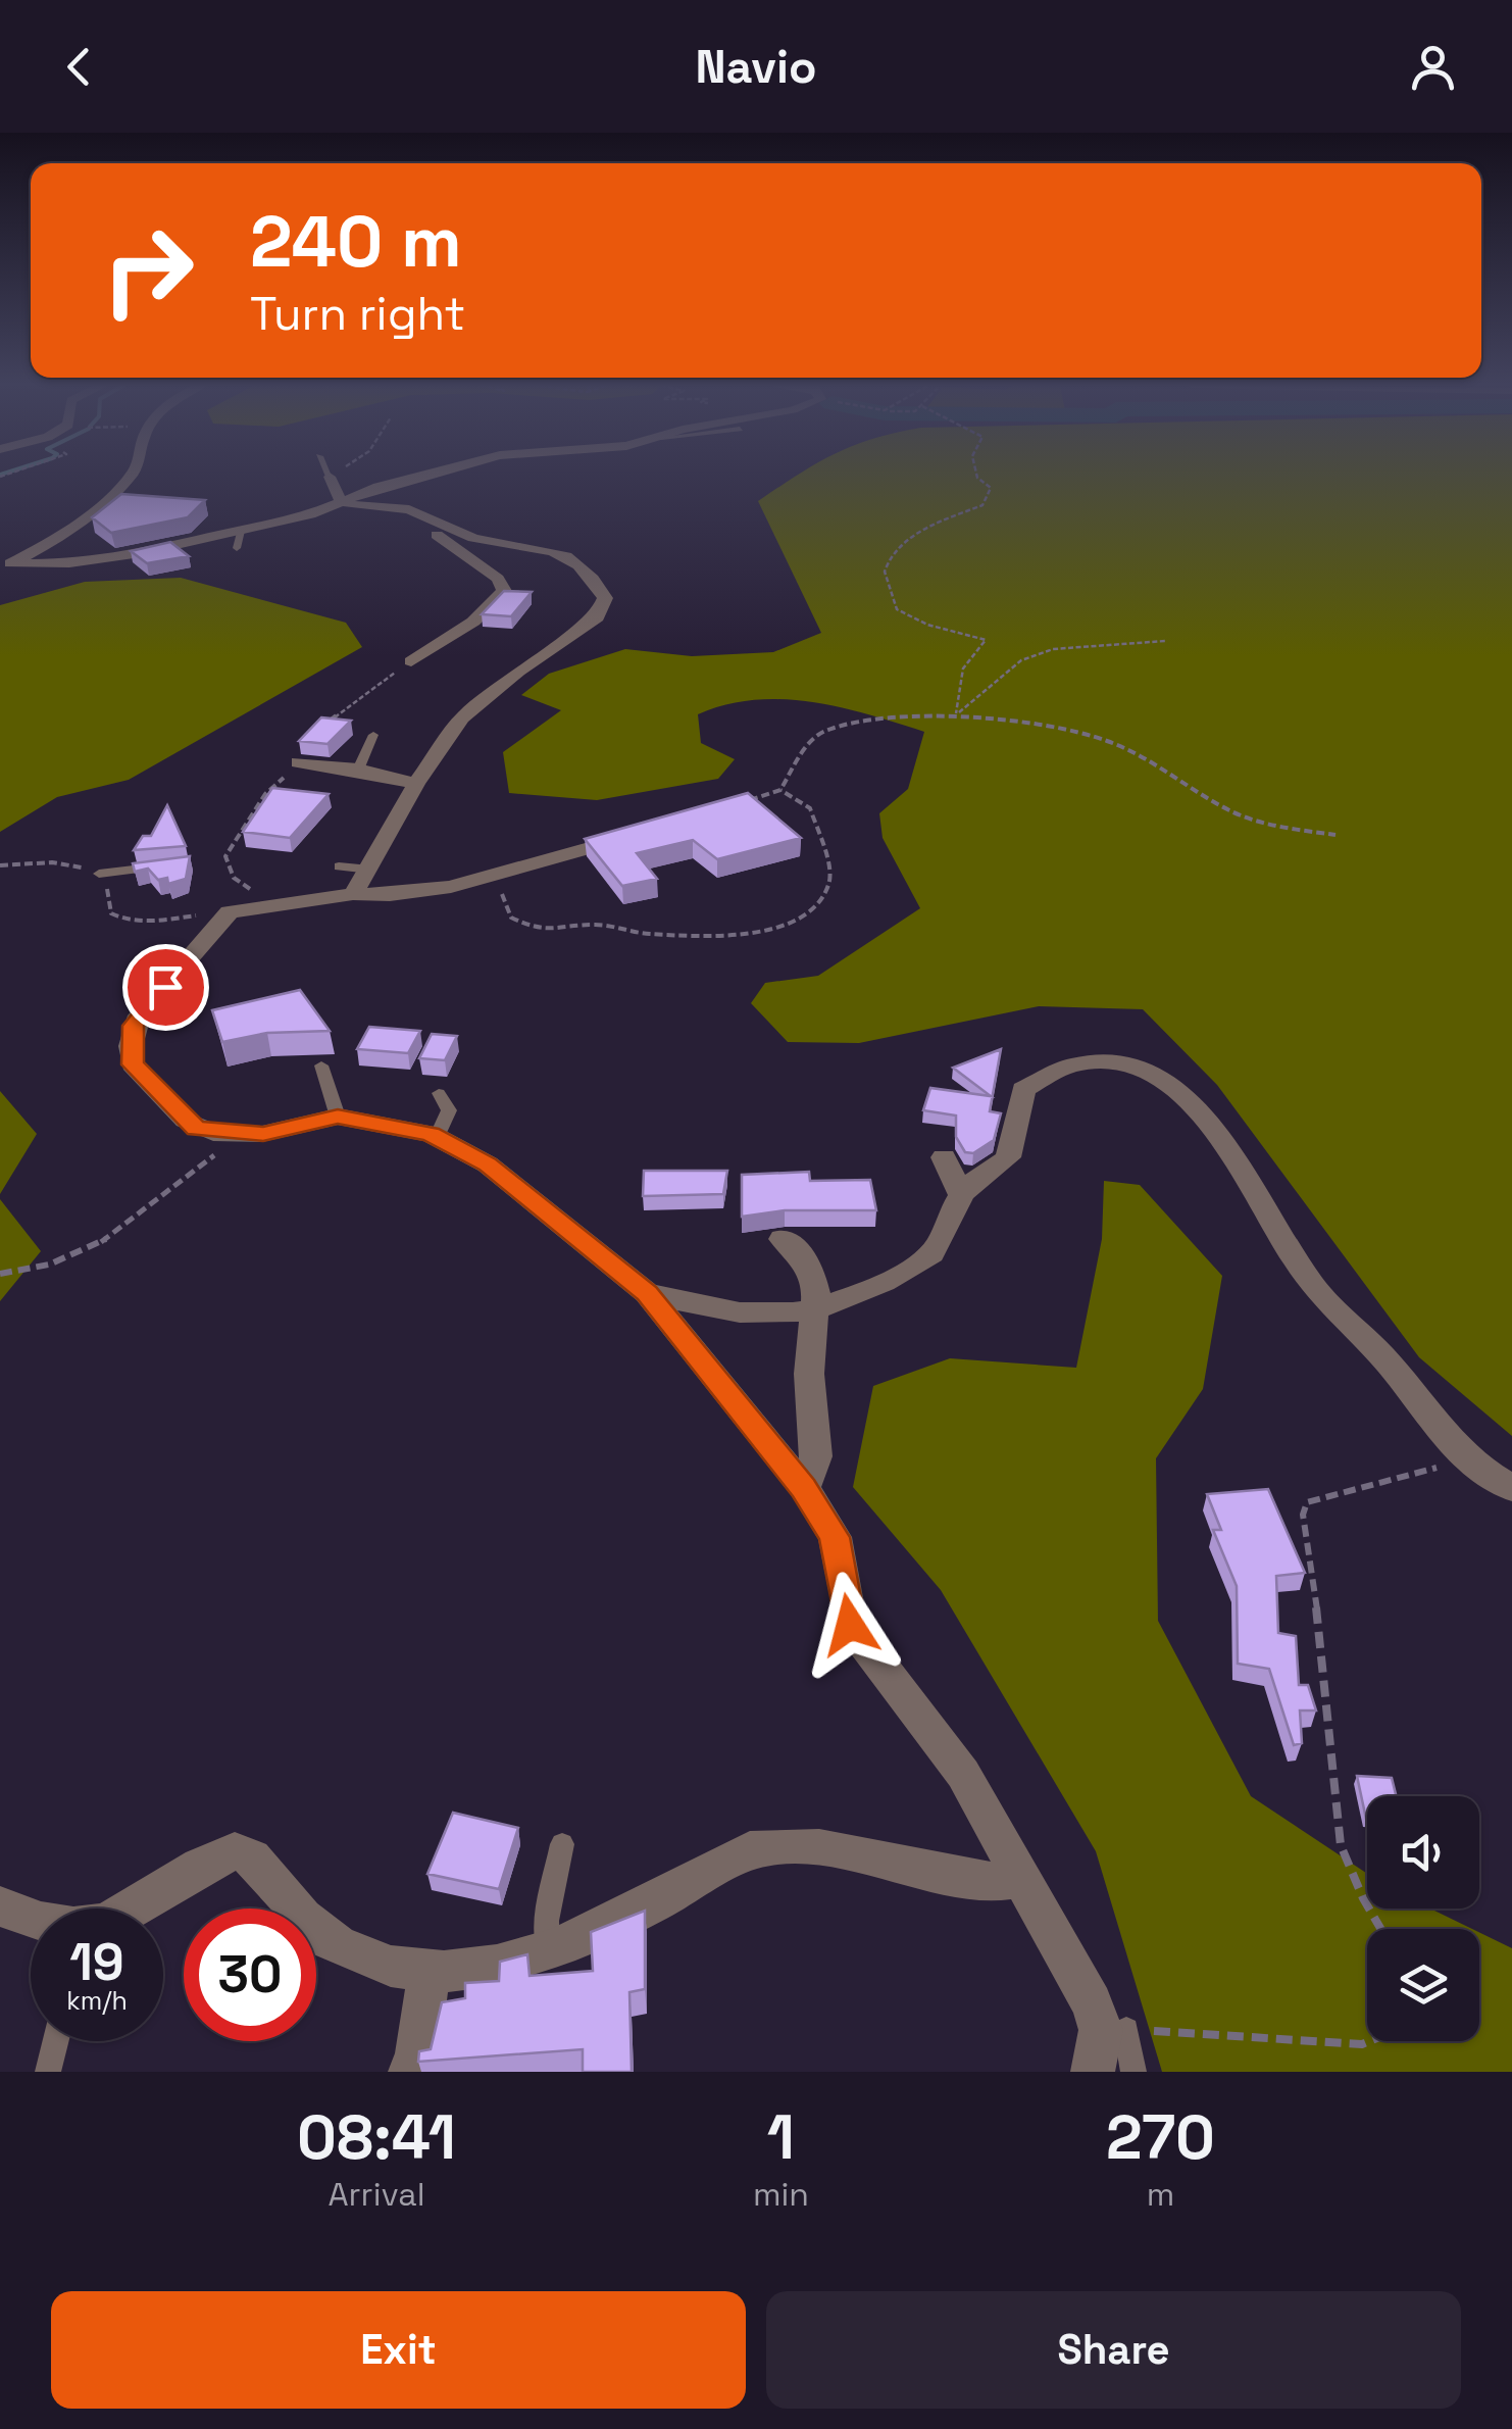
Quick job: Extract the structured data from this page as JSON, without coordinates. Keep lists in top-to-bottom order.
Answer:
{
  "page": {
    "header": "Navio",
    "turn": ["240 m", "Turn right"],
    "speed": "19 km/h",
    "limit": "30",
    "eta": [
      "08:41",
      "Arrival",
      "1",
      "min",
      "270",
      "m"
    ],
    "buttons": ["Exit", "Share"]
  }
}
